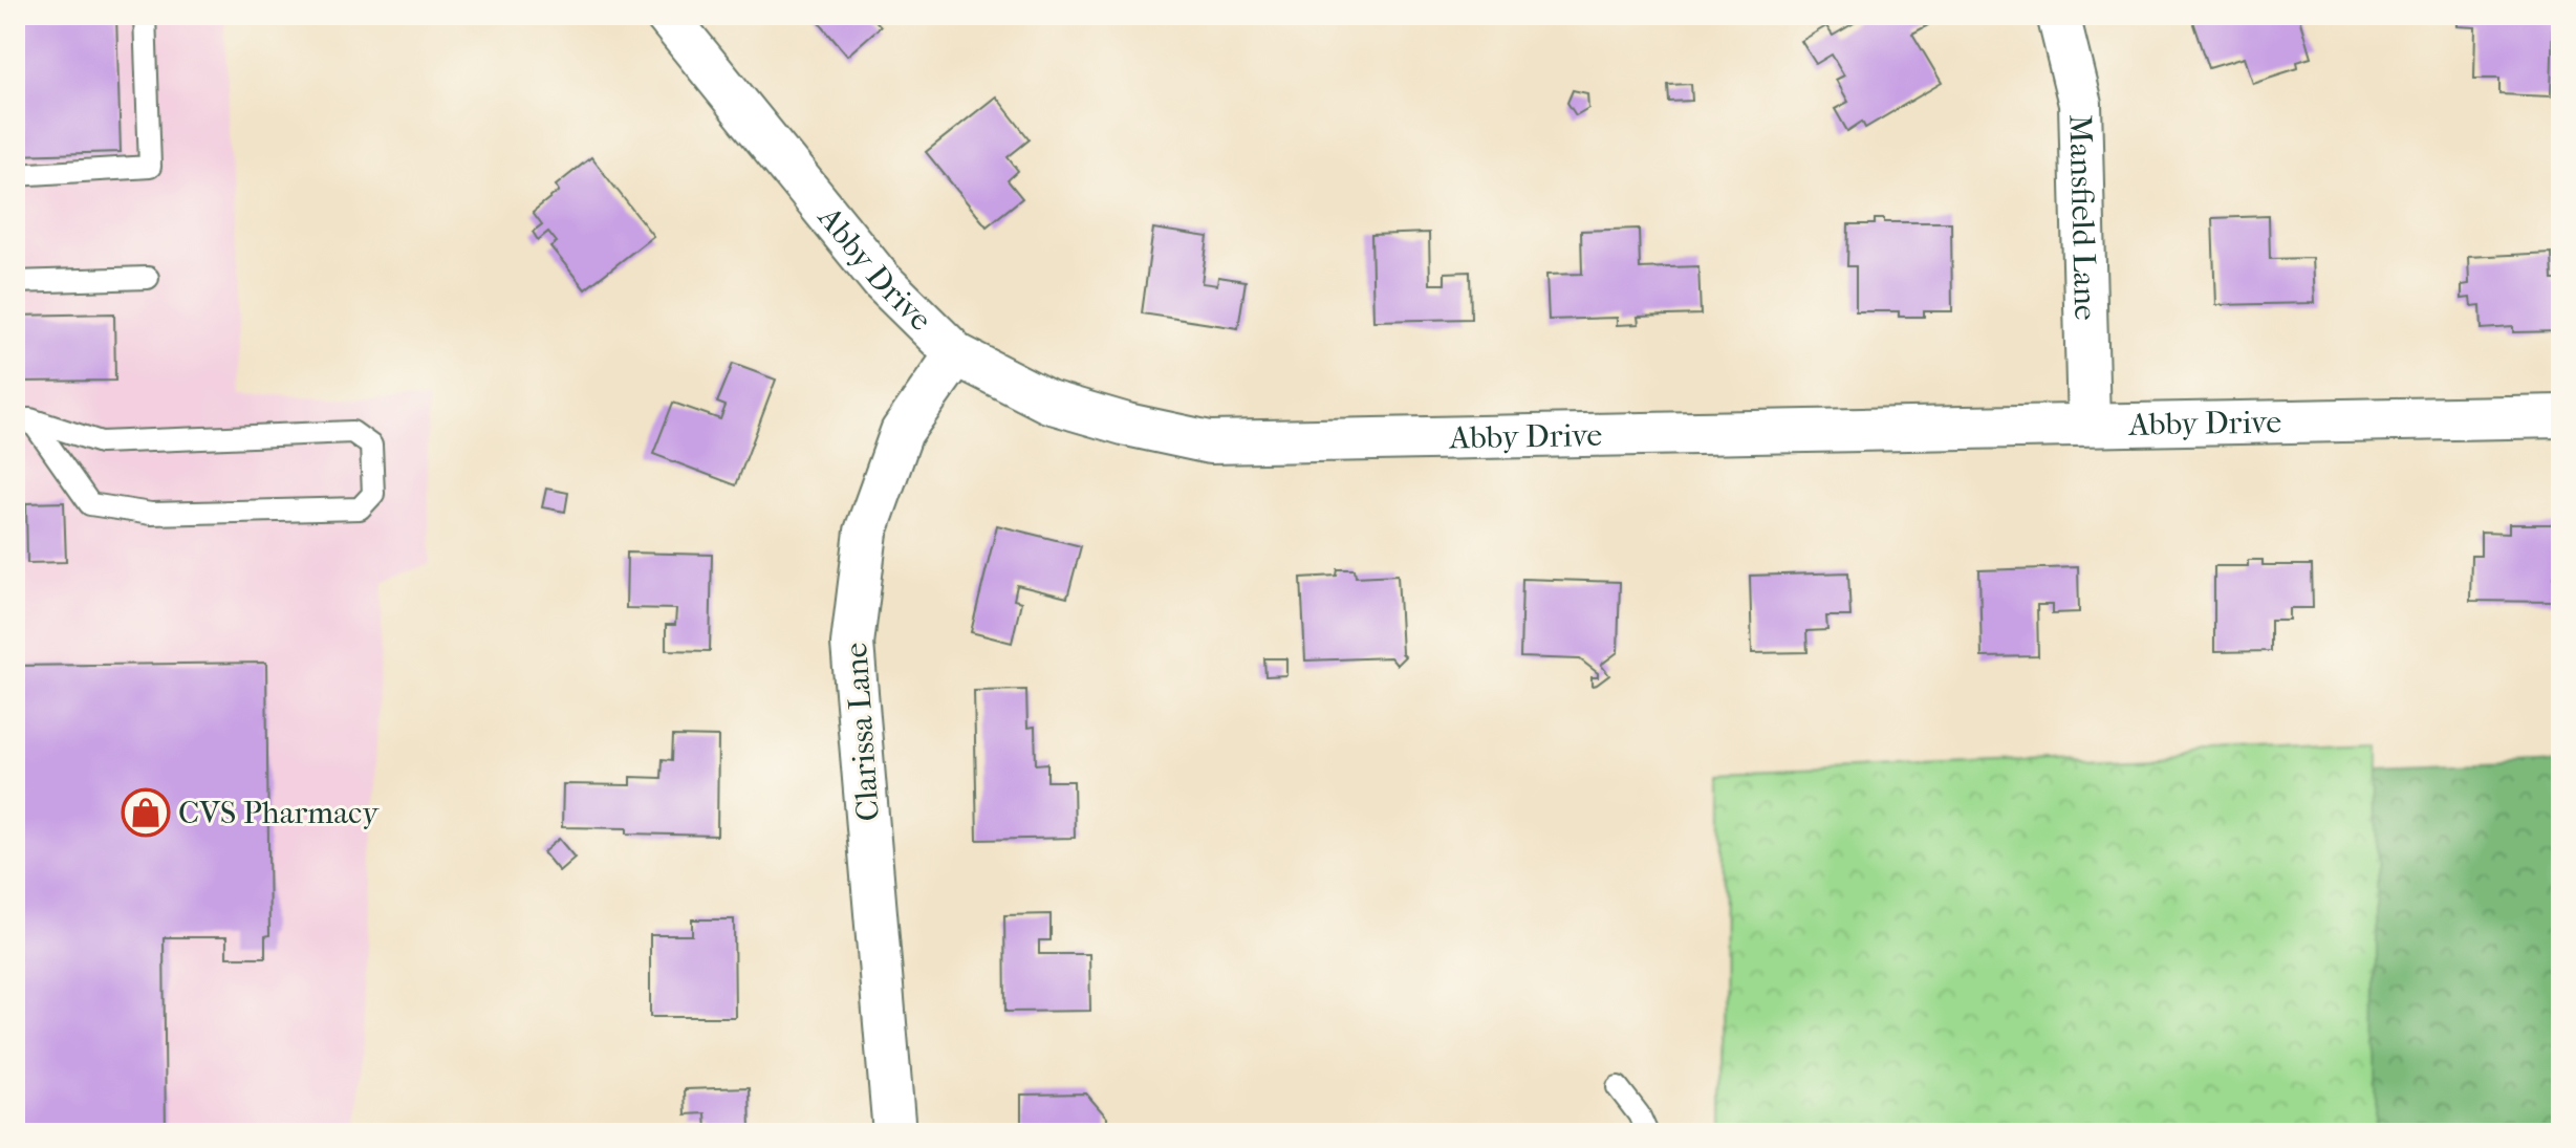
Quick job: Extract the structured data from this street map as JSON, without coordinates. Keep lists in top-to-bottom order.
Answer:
{
  "streets": {
    "street": ["Mansfield Lane", "Abby Drive", "Clarissa Lane"]
  },
  "crossings": [
    ["Mansfield Lane", "Abby Drive"],
    ["Abby Drive", "Clarissa Lane"]
  ],
  "places": {
    "shop": ["CVS Pharmacy"]
  }
}
